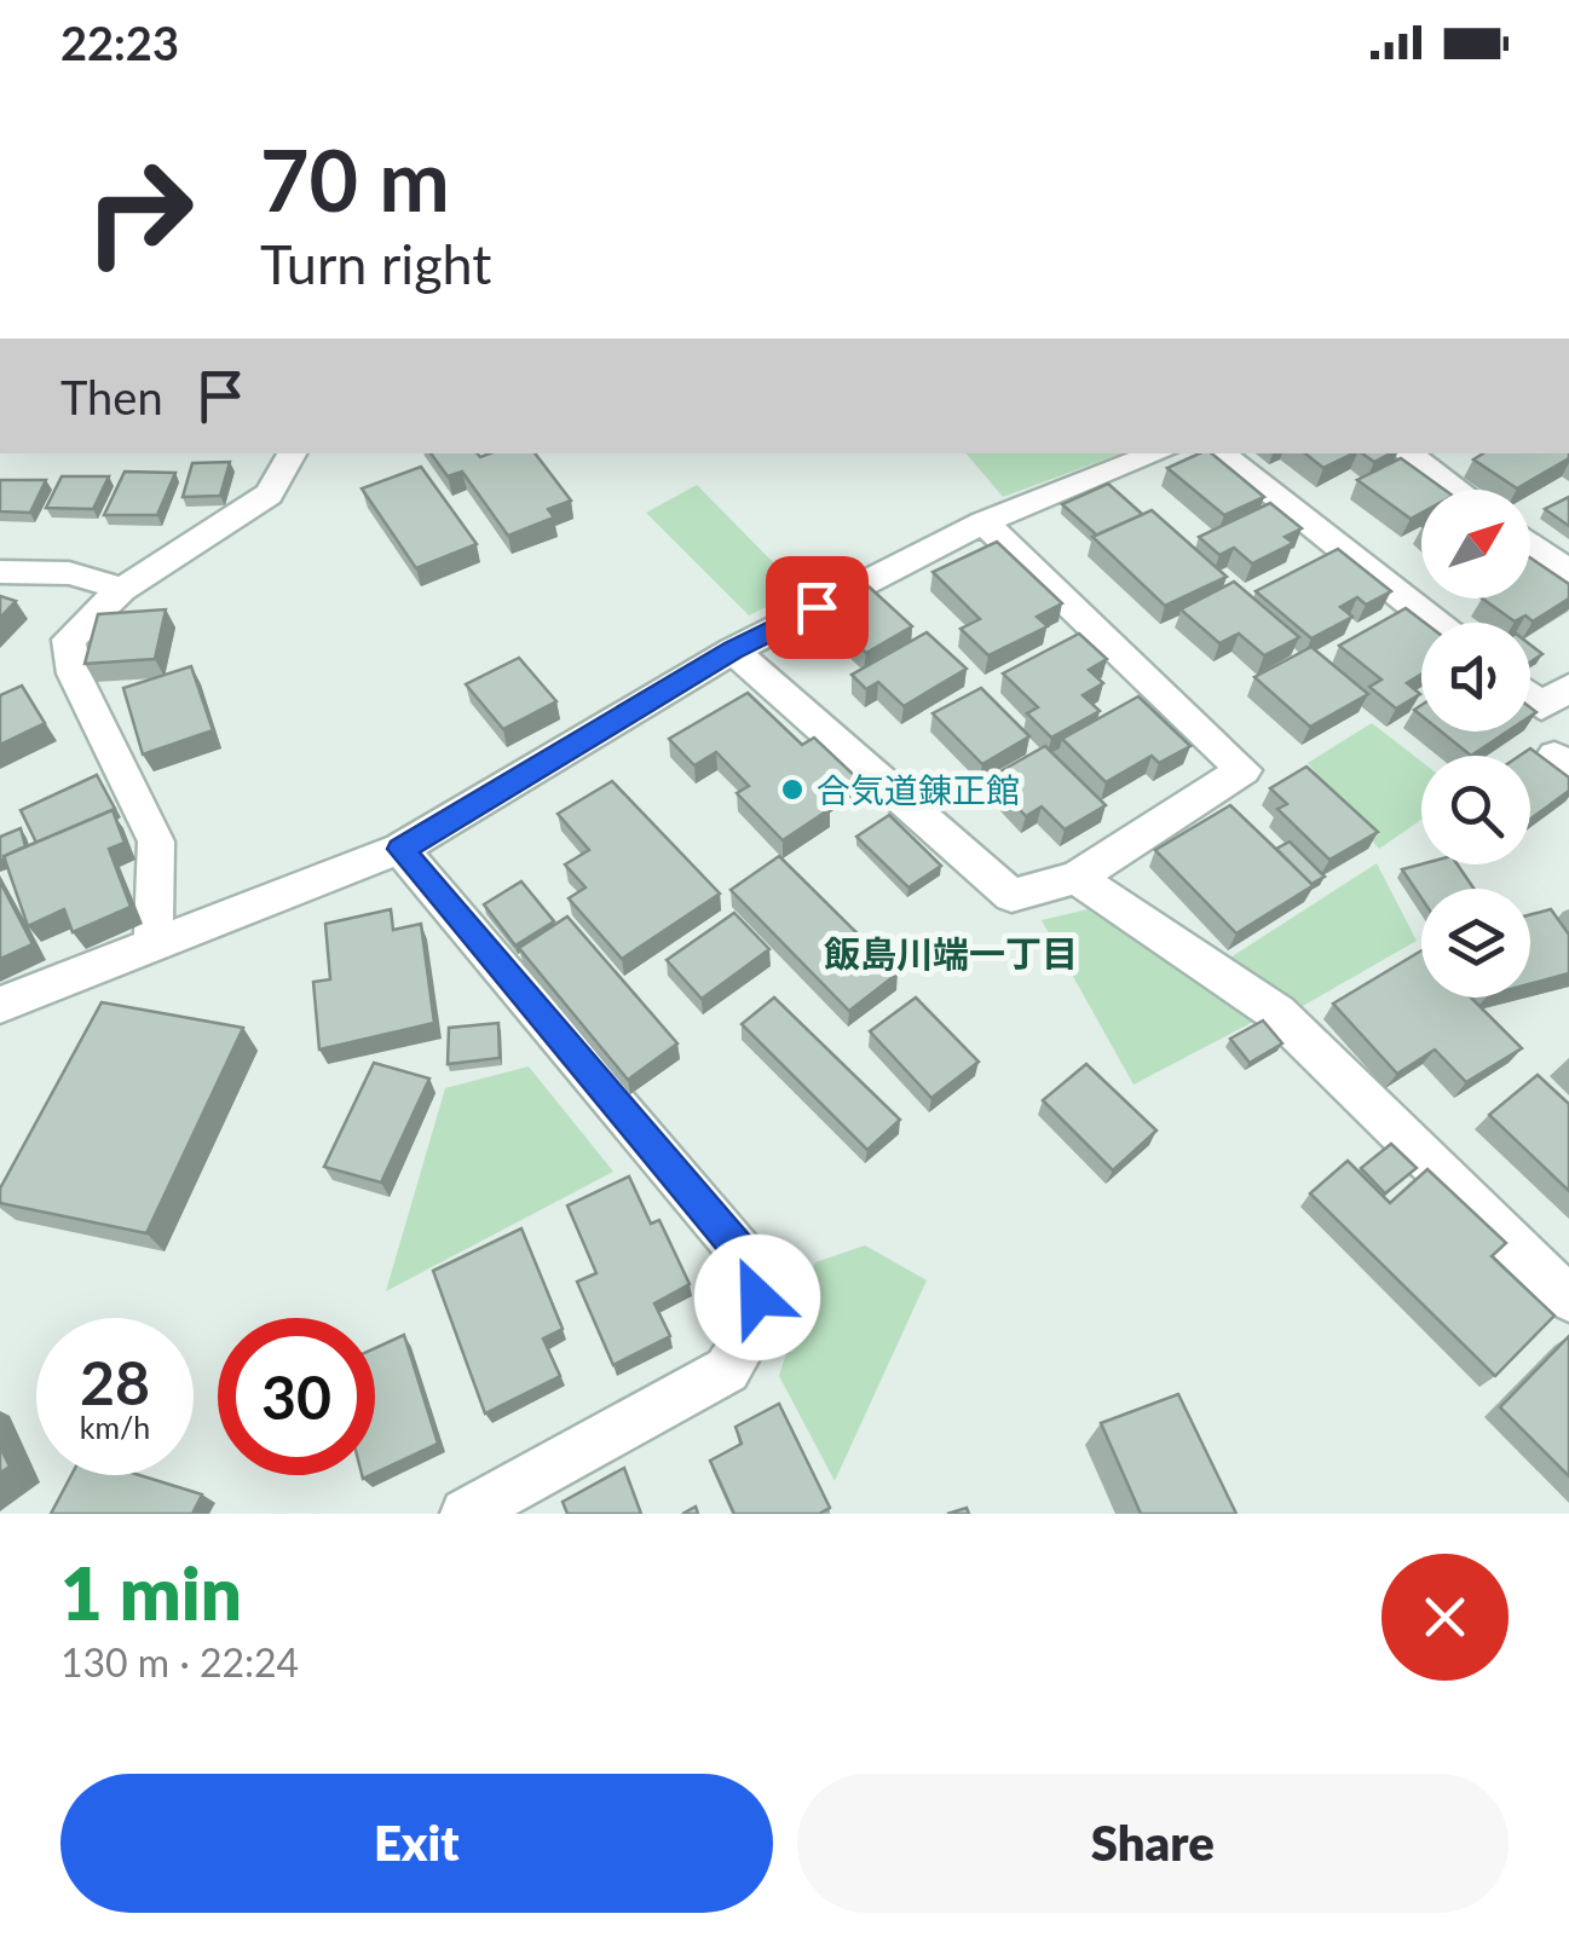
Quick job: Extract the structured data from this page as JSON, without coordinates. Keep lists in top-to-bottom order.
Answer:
{
  "districts": ["飯島川端一丁目"],
  "places": ["合気道錬正館"],
  "north": "top right",
  "page": {
    "status": "22:23",
    "turn": ["70 m", "Turn right"],
    "then": "Then",
    "speed": "28 km/h",
    "limit": "30",
    "heading": ["1 min", "130 m · 22:24"],
    "buttons": ["Exit", "Share"]
  }
}
